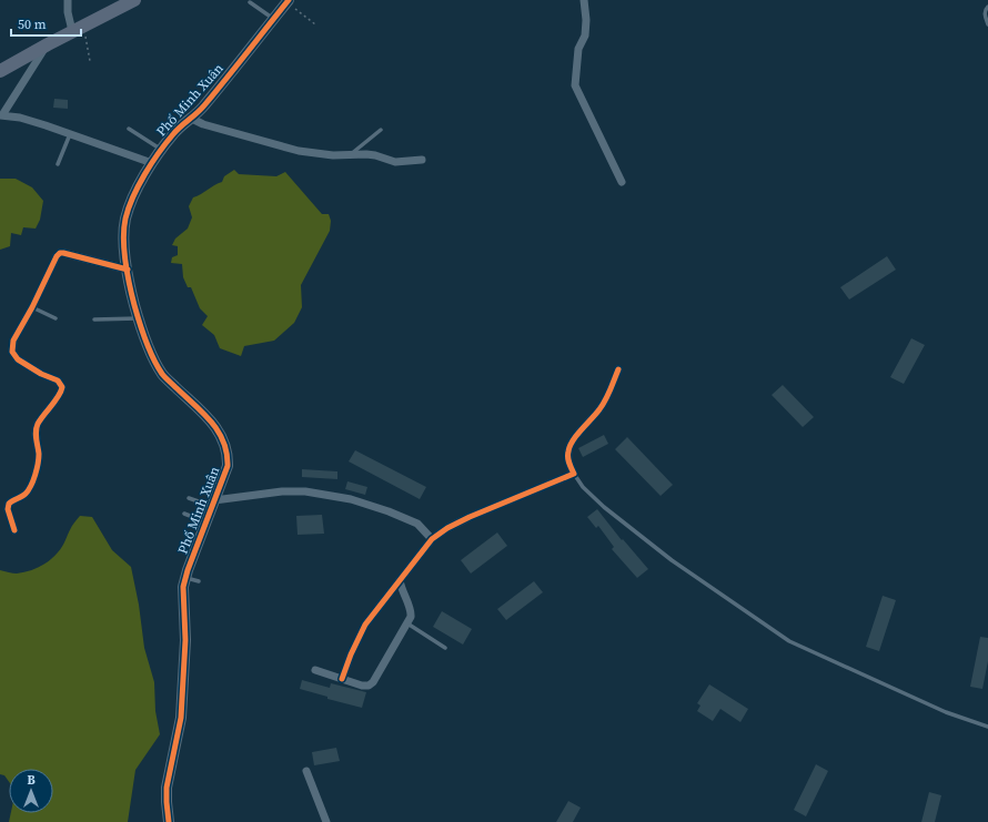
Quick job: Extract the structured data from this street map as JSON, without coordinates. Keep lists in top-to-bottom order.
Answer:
{
  "streets": {
    "street": ["Phố Minh Xuân"]
  },
  "scale_bar": "50 m",
  "north": "top"
}
